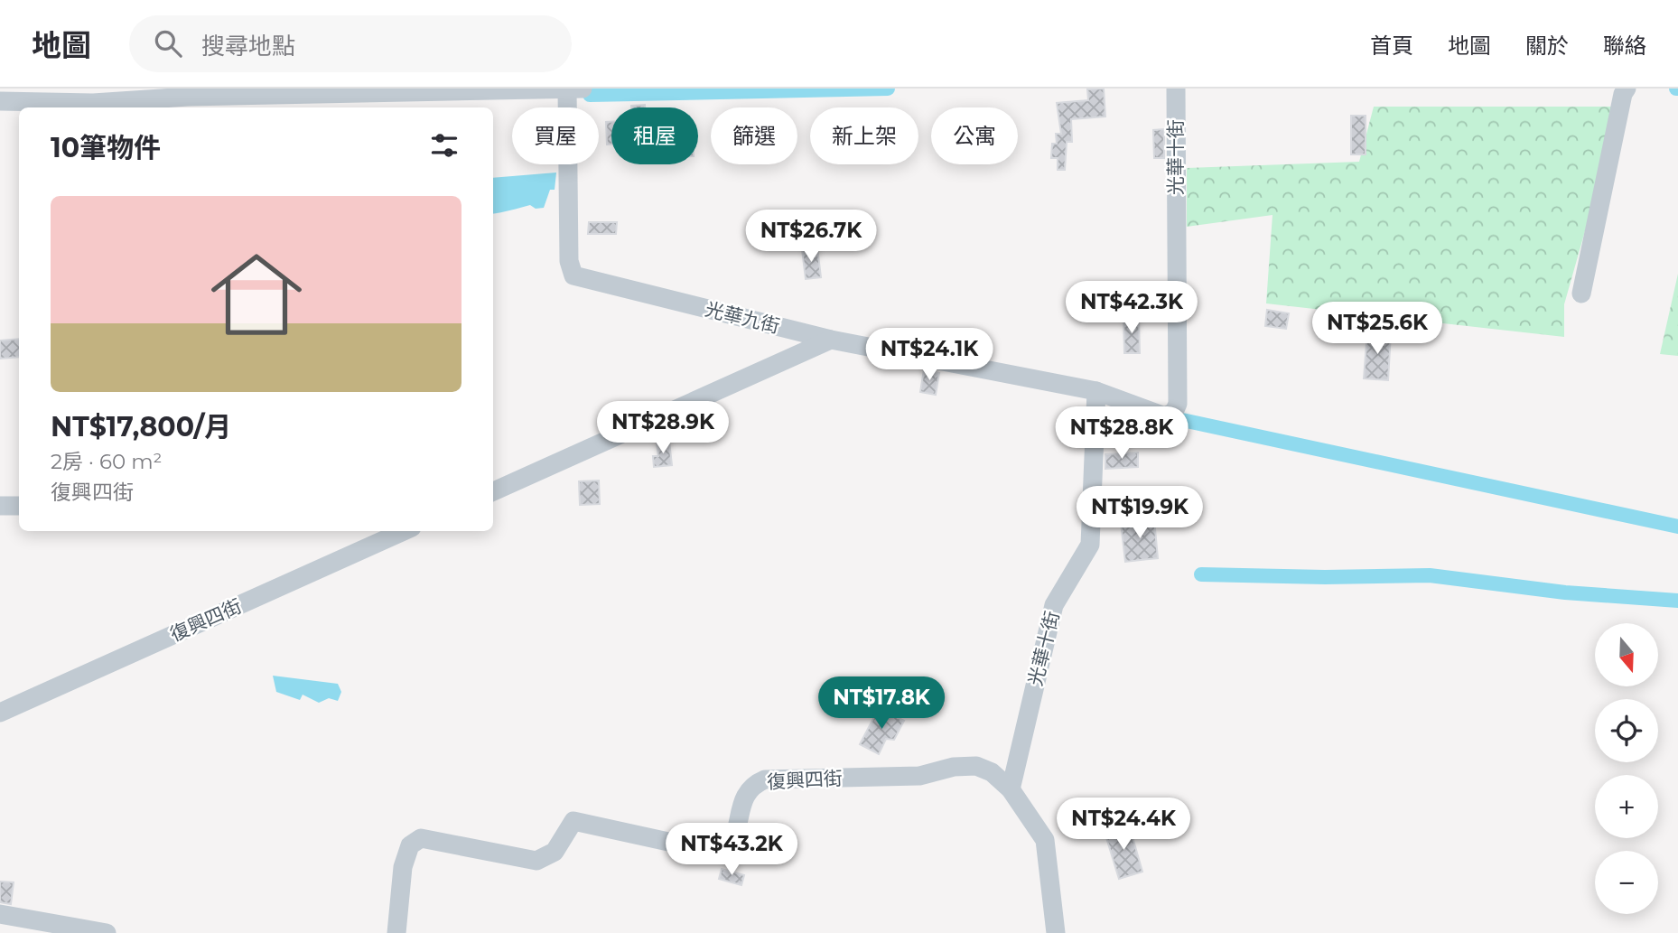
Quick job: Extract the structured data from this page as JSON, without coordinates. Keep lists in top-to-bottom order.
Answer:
{
  "streets": {
    "street": ["光華十街", "光華九街", "復興四街"]
  },
  "crossings": [
    ["光華十街", "光華九街"],
    ["光華十街", "復興四街"]
  ],
  "north": "bottom",
  "page": {
    "header": "地圖",
    "search": "搜尋地點",
    "nav": [
      "首頁",
      "地圖",
      "關於",
      "聯絡"
    ],
    "chip": [
      "買屋",
      "租屋",
      "篩選",
      "新上架",
      "公寓"
    ],
    "heading": "10筆物件",
    "list": [
      {
        "name": "NT$17,800/月",
        "note": "2房 · 60 m² · 復興四街"
      }
    ],
    "price": [
      "NT$26.7K",
      "NT$42.3K",
      "NT$25.6K",
      "NT$24.1K",
      "NT$28.9K",
      "NT$28.8K",
      "NT$19.9K",
      "NT$17.8K",
      "NT$24.4K",
      "NT$43.2K"
    ],
    "map_buttons": ["+", "−"]
  }
}
